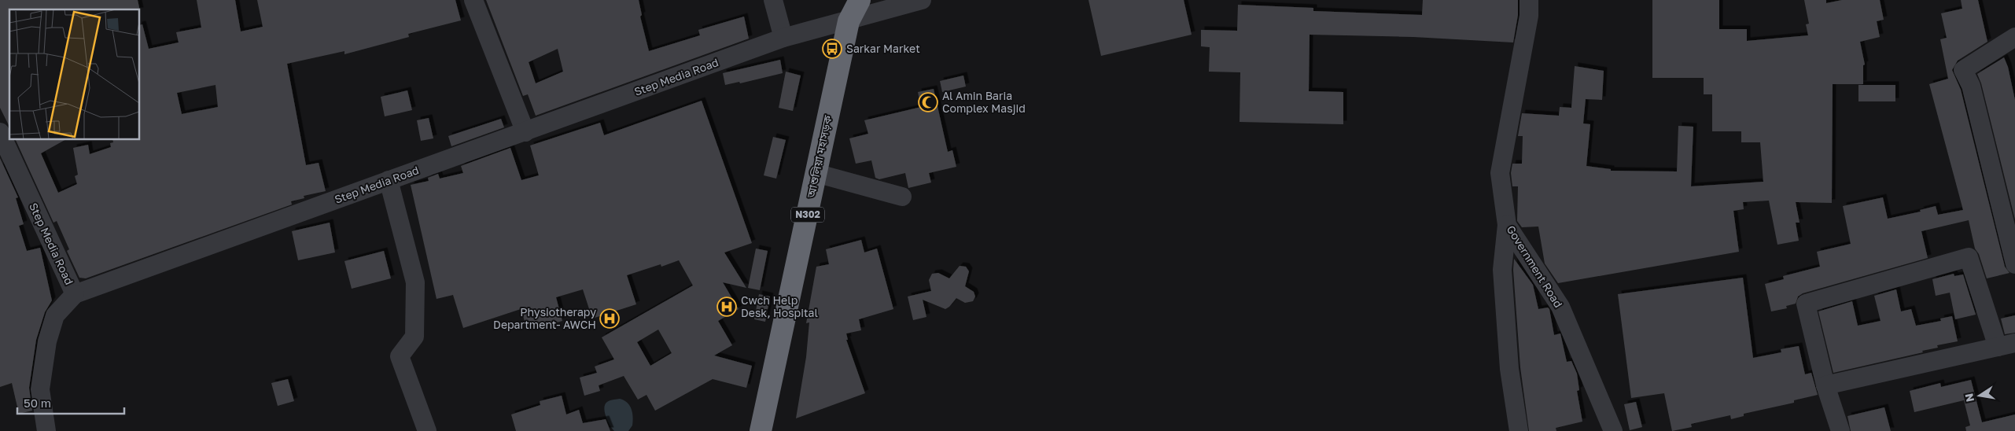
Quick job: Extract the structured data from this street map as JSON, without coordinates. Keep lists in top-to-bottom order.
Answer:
{
  "streets": {
    "highway": ["আশুলিয়া মহাসড়ক", "N302"],
    "street": ["Step Media Road", "Government Road"]
  },
  "crossings": [
    ["Step Media Road", "আশুলিয়া মহাসড়ক"]
  ],
  "places": {
    "bus stop": ["Sarkar Market"],
    "mosque": ["Al Amin Baria Complex Masjid"],
    "hospital": ["Cwch Help Desk, Hospital", "Physiotherapy Department- AWCH"]
  },
  "scale_bar": "50 m",
  "north": "left"
}
